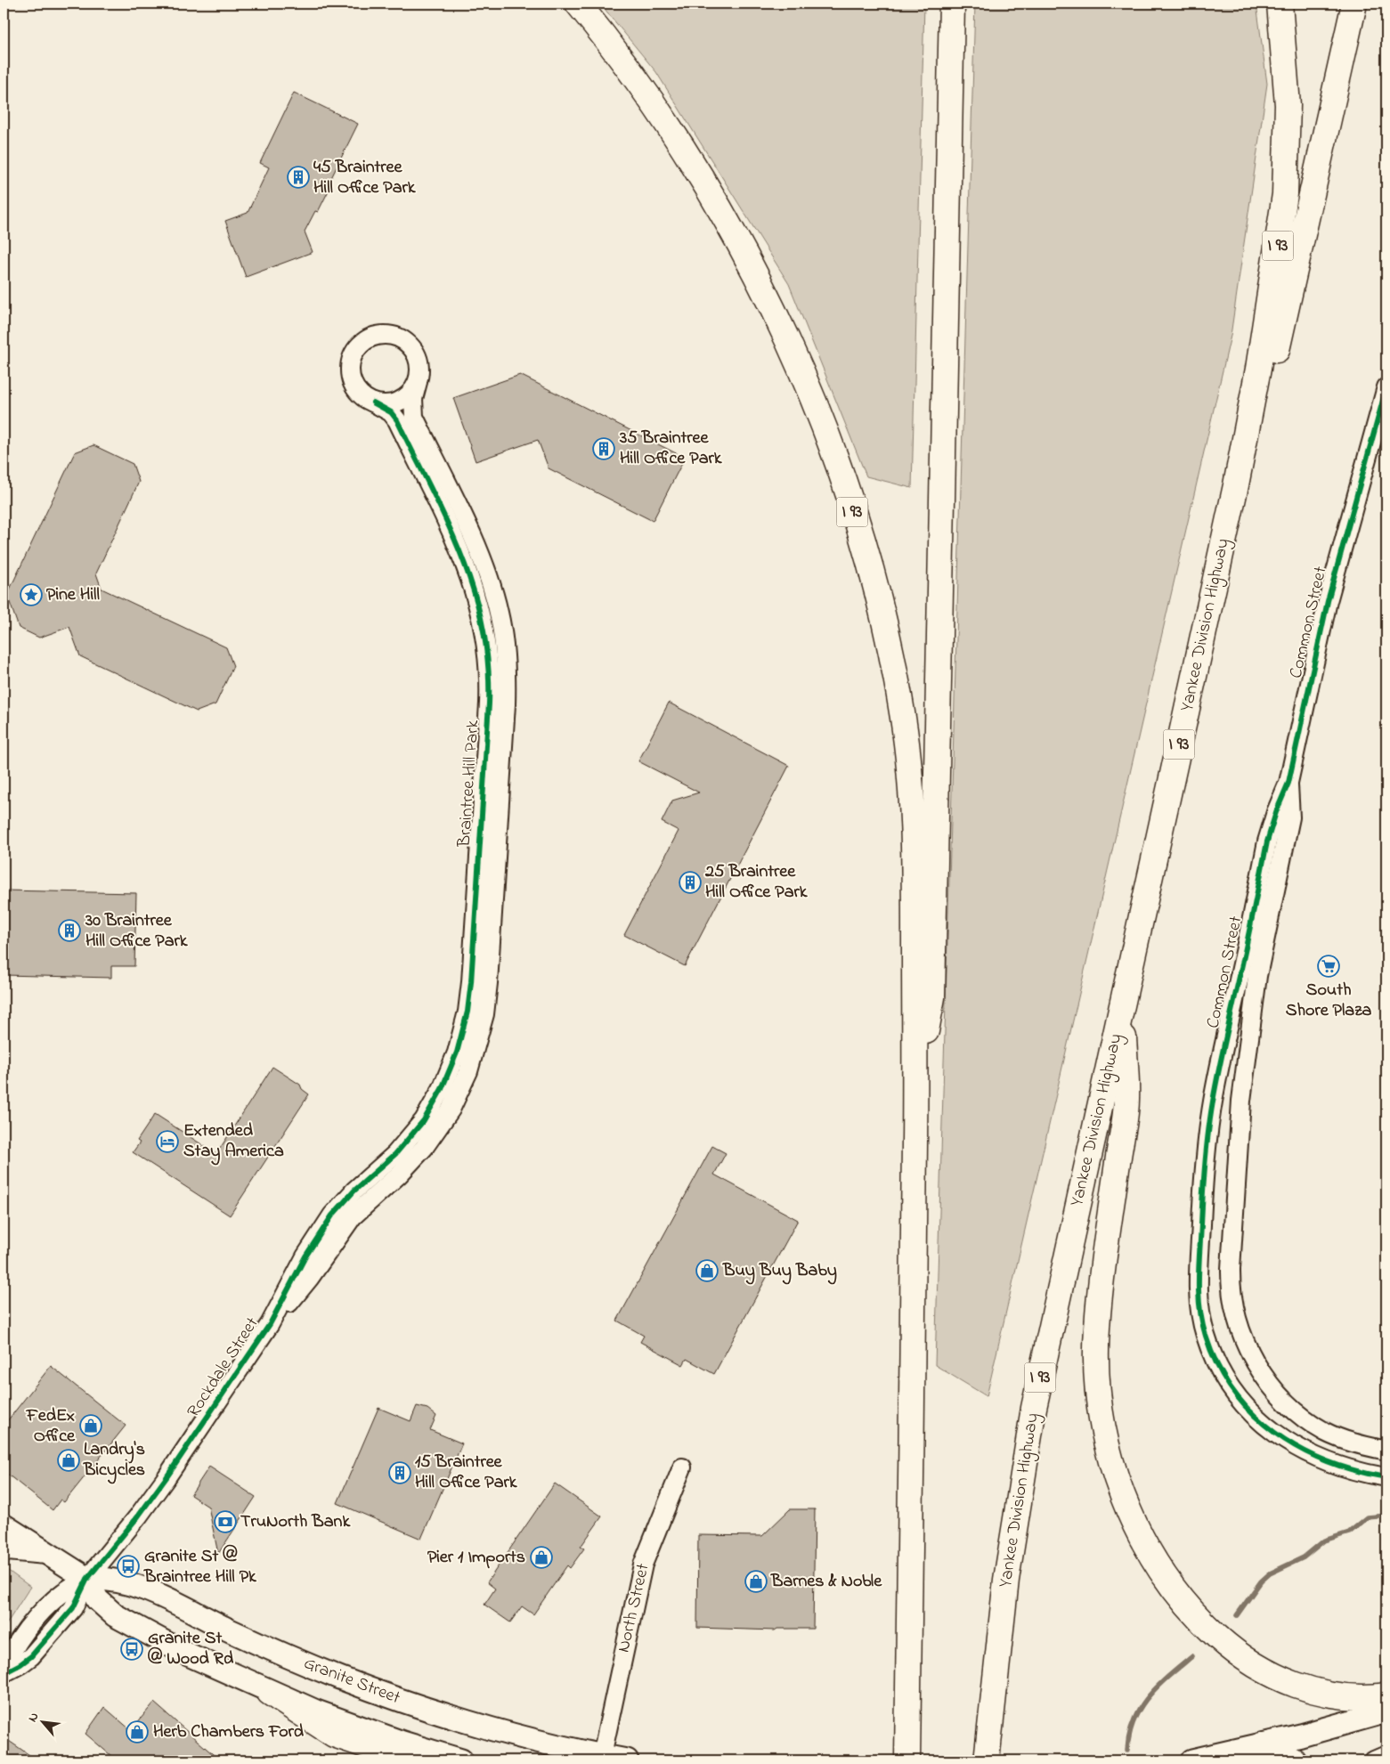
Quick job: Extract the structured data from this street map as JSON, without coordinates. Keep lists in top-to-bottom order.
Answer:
{
  "streets": {
    "highway": ["I 93", "Yankee Division Highway"],
    "main road": ["Granite Street"],
    "street": [
      "Common Street",
      "Braintree Hill Park",
      "Rockdale Street",
      "North Street"
    ]
  },
  "crossings": [
    ["I 93", "Yankee Division Highway"],
    ["Braintree Hill Park", "Rockdale Street"],
    ["Rockdale Street", "Granite Street"],
    ["North Street", "Granite Street"]
  ],
  "places": {
    "building": [
      "45 Braintree Hill Office Park",
      "35 Braintree Hill Office Park",
      "25 Braintree Hill Office Park",
      "30 Braintree Hill Office Park",
      "15 Braintree Hill Office Park"
    ],
    "place": ["Pine Hill"],
    "supermarket": ["South Shore Plaza"],
    "hotel": ["Extended Stay America"],
    "shop": [
      "Buy Buy Baby",
      "FedEx Office",
      "Landry's Bicycles",
      "Pier 1 Imports",
      "Barnes & Noble",
      "Herb Chambers Ford"
    ],
    "bank": ["TruNorth Bank"],
    "bus stop": ["Granite St @ Braintree Hill Pk", "Granite St @ Wood Rd"]
  },
  "north": "top left"
}
